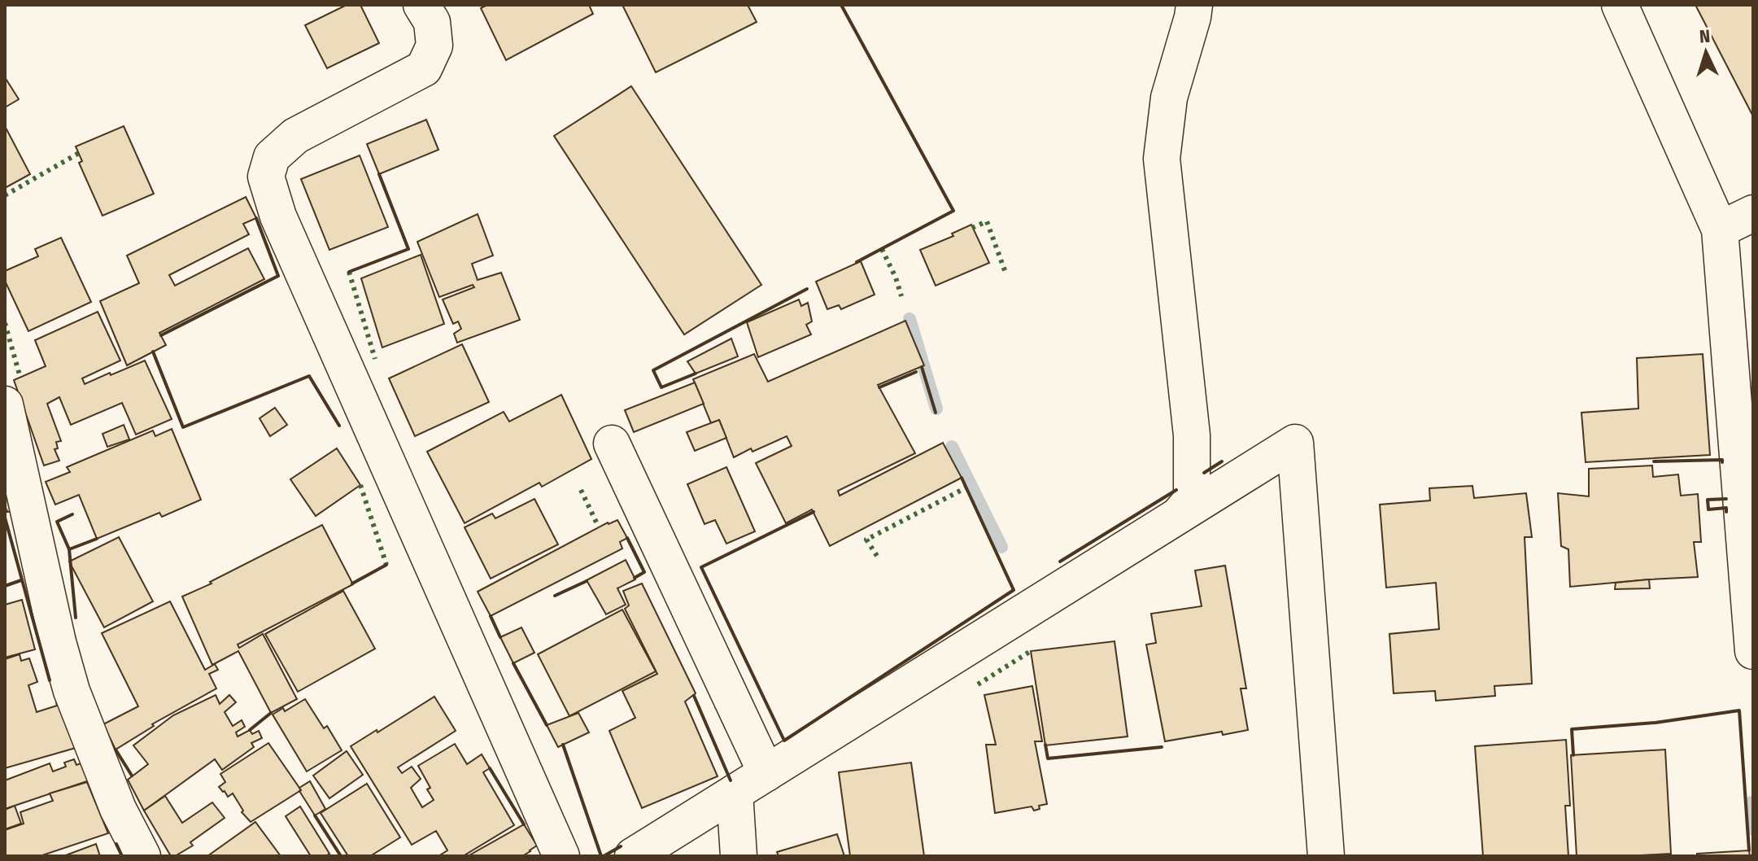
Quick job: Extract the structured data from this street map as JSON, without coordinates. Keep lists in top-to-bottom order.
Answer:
{
  "north": "top"
}
